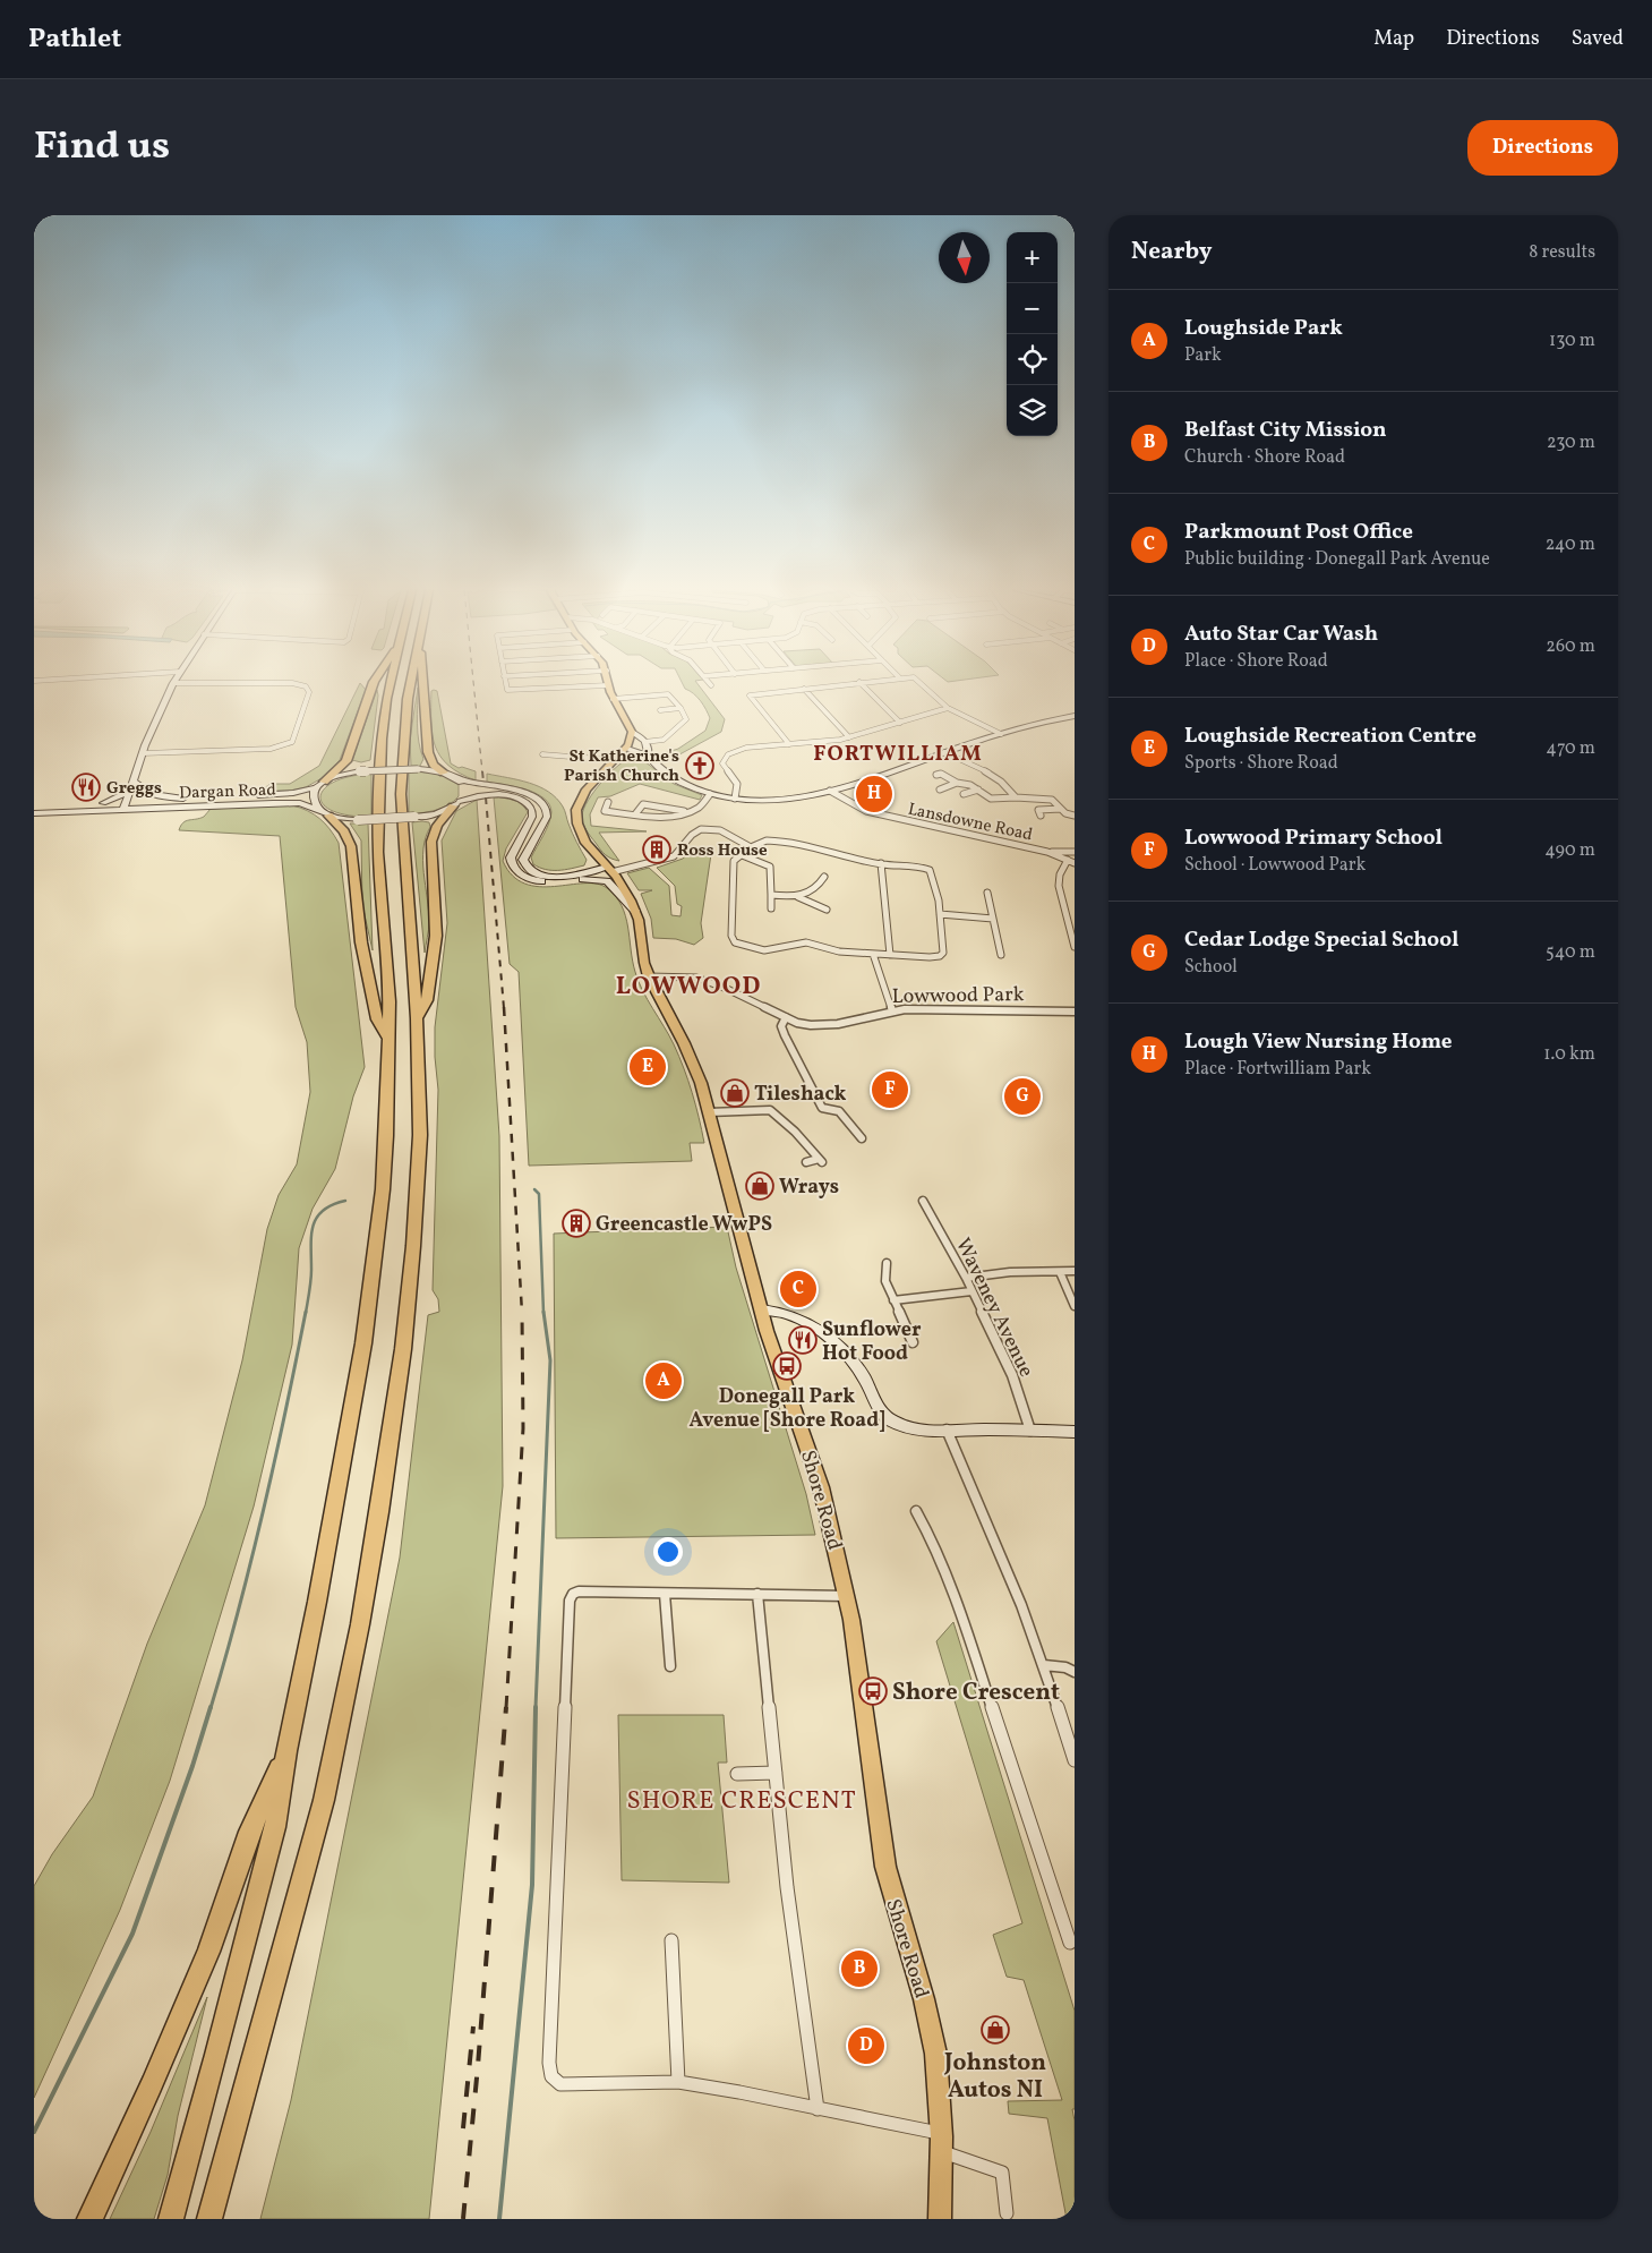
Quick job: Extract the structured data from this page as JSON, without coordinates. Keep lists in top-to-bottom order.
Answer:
{
  "streets": {
    "main road": ["Shore Road"],
    "street": [
      "Dargan Road",
      "Lansdowne Road",
      "Lowwood Park",
      "Waveney Avenue"
    ]
  },
  "crossings": [
    ["Lowwood Park", "Shore Road"]
  ],
  "districts": ["FORTWILLIAM", "LOWWOOD", "SHORE CRESCENT"],
  "places": {
    "church": ["St Katherine's Parish Church"],
    "restaurant": ["Greggs", "Sunflower Hot Food"],
    "building": ["Ross House", "Greencastle WwPS"],
    "shop": ["Tileshack", "Wrays", "Johnston Autos NI"],
    "bus stop": ["Donegall Park Avenue [Shore Road]", "Shore Crescent"]
  },
  "north": "bottom",
  "page": {
    "header": "Pathlet",
    "nav": ["Map", "Directions", "Saved"],
    "title": "Find us",
    "buttons": "Directions",
    "heading": ["Nearby", "8 results"],
    "map_buttons": ["+", "−"],
    "list": [
      {
        "mark": "A",
        "name": "Loughside Park",
        "note": "Park",
        "value": "130 m"
      },
      {
        "mark": "B",
        "name": "Belfast City Mission",
        "note": "Church · Shore Road",
        "value": "230 m"
      },
      {
        "mark": "C",
        "name": "Parkmount Post Office",
        "note": "Public building · Donegall Park Avenue",
        "value": "240 m"
      },
      {
        "mark": "D",
        "name": "Auto Star Car Wash",
        "note": "Place · Shore Road",
        "value": "260 m"
      },
      {
        "mark": "E",
        "name": "Loughside Recreation Centre",
        "note": "Sports · Shore Road",
        "value": "470 m"
      },
      {
        "mark": "F",
        "name": "Lowwood Primary School",
        "note": "School · Lowwood Park",
        "value": "490 m"
      },
      {
        "mark": "G",
        "name": "Cedar Lodge Special School",
        "note": "School",
        "value": "540 m"
      },
      {
        "mark": "H",
        "name": "Lough View Nursing Home",
        "note": "Place · Fortwilliam Park",
        "value": "1.0 km"
      }
    ],
    "pins": [
      "H",
      "E",
      "F",
      "G",
      "C",
      "A",
      "B",
      "D"
    ]
  }
}
